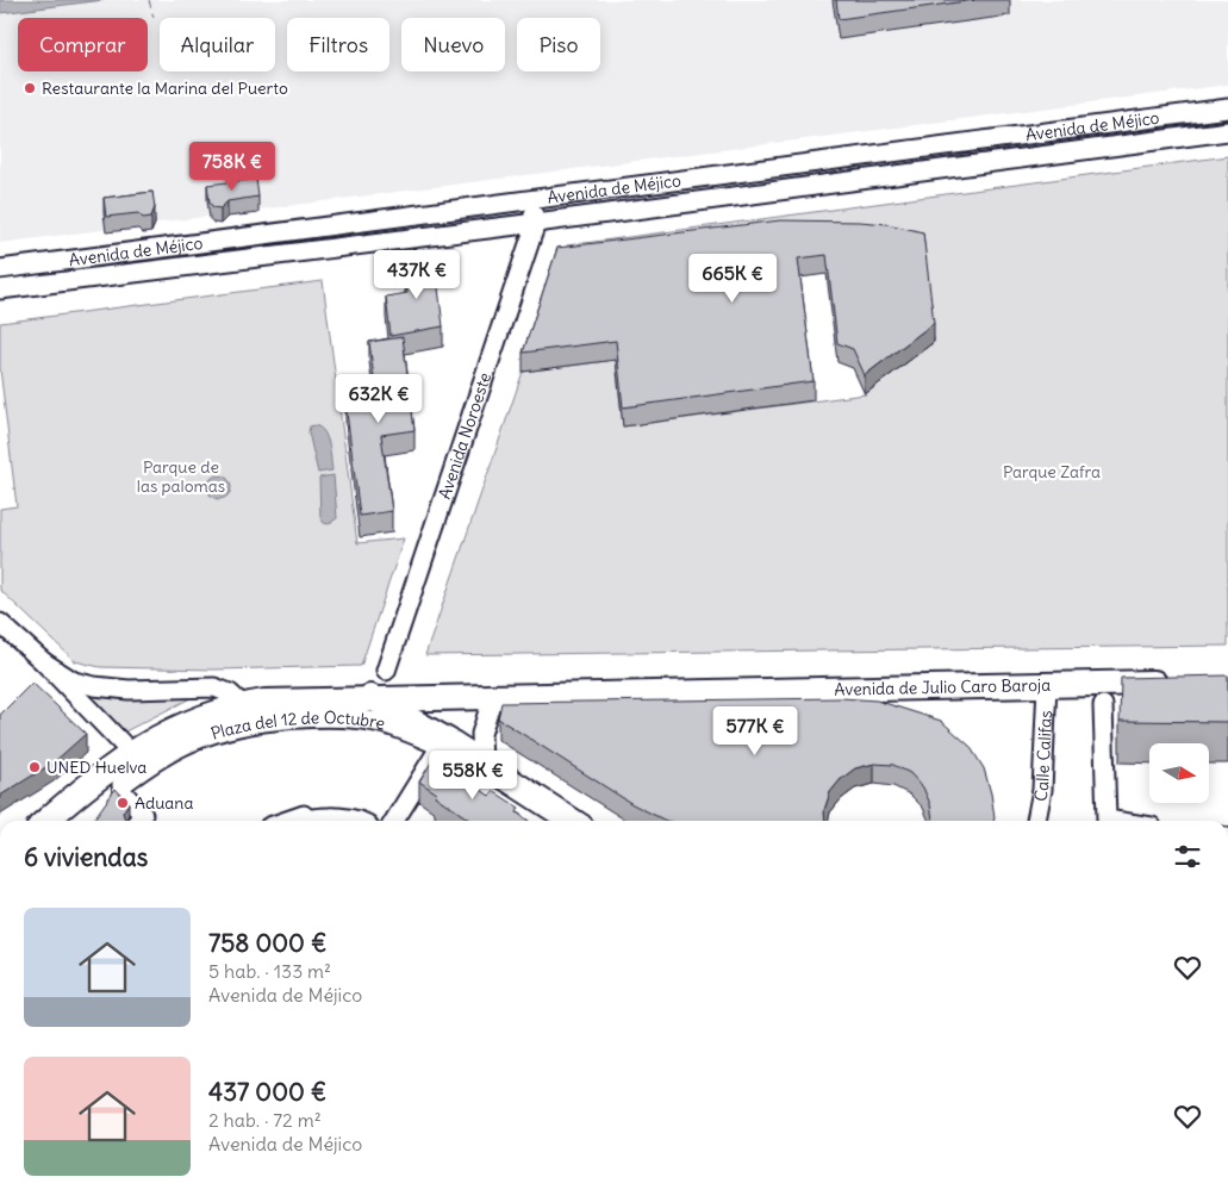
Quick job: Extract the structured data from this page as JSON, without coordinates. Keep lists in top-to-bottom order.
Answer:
{
  "streets": {
    "main road": ["Avenida de Julio Caro Baroja", "Plaza del 12 de Octubre"],
    "street": ["Avenida de Méjico", "Avenida Noroeste", "Calle Califas"]
  },
  "crossings": [
    ["Avenida de Méjico", "Avenida Noroeste"],
    ["Avenida de Julio Caro Baroja", "Plaza del 12 de Octubre"],
    ["Avenida de Julio Caro Baroja", "Calle Califas"]
  ],
  "parks": ["Parque de las palomas", "Parque Zafra"],
  "places": ["Restaurante la Marina del Puerto", "UNED Huelva", "Aduana"],
  "north": "right",
  "page": {
    "chip": [
      "Comprar",
      "Alquilar",
      "Filtros",
      "Nuevo",
      "Piso"
    ],
    "price": [
      "758K €",
      "437K €",
      "665K €",
      "632K €",
      "577K €",
      "558K €"
    ],
    "heading": "6 viviendas",
    "list": [
      {
        "name": "758 000 €",
        "note": "5 hab. · 133 m² · Avenida de Méjico"
      },
      {
        "name": "437 000 €",
        "note": "2 hab. · 72 m² · Avenida de Méjico"
      }
    ]
  }
}
